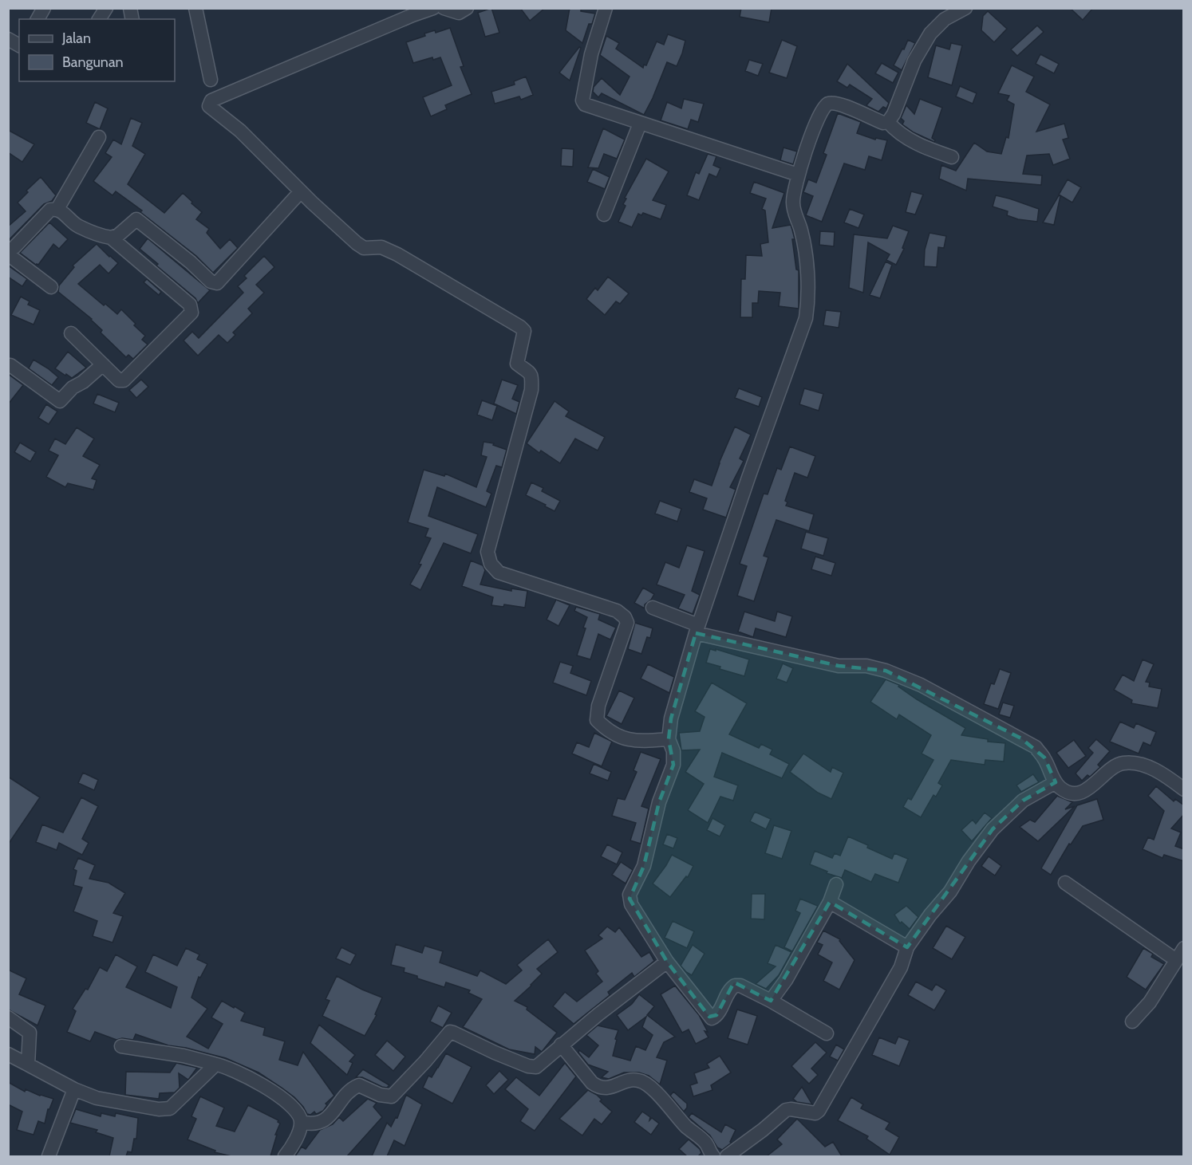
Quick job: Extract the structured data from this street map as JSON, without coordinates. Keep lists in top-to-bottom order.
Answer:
{
  "legend": ["Jalan", "Bangunan"]
}
